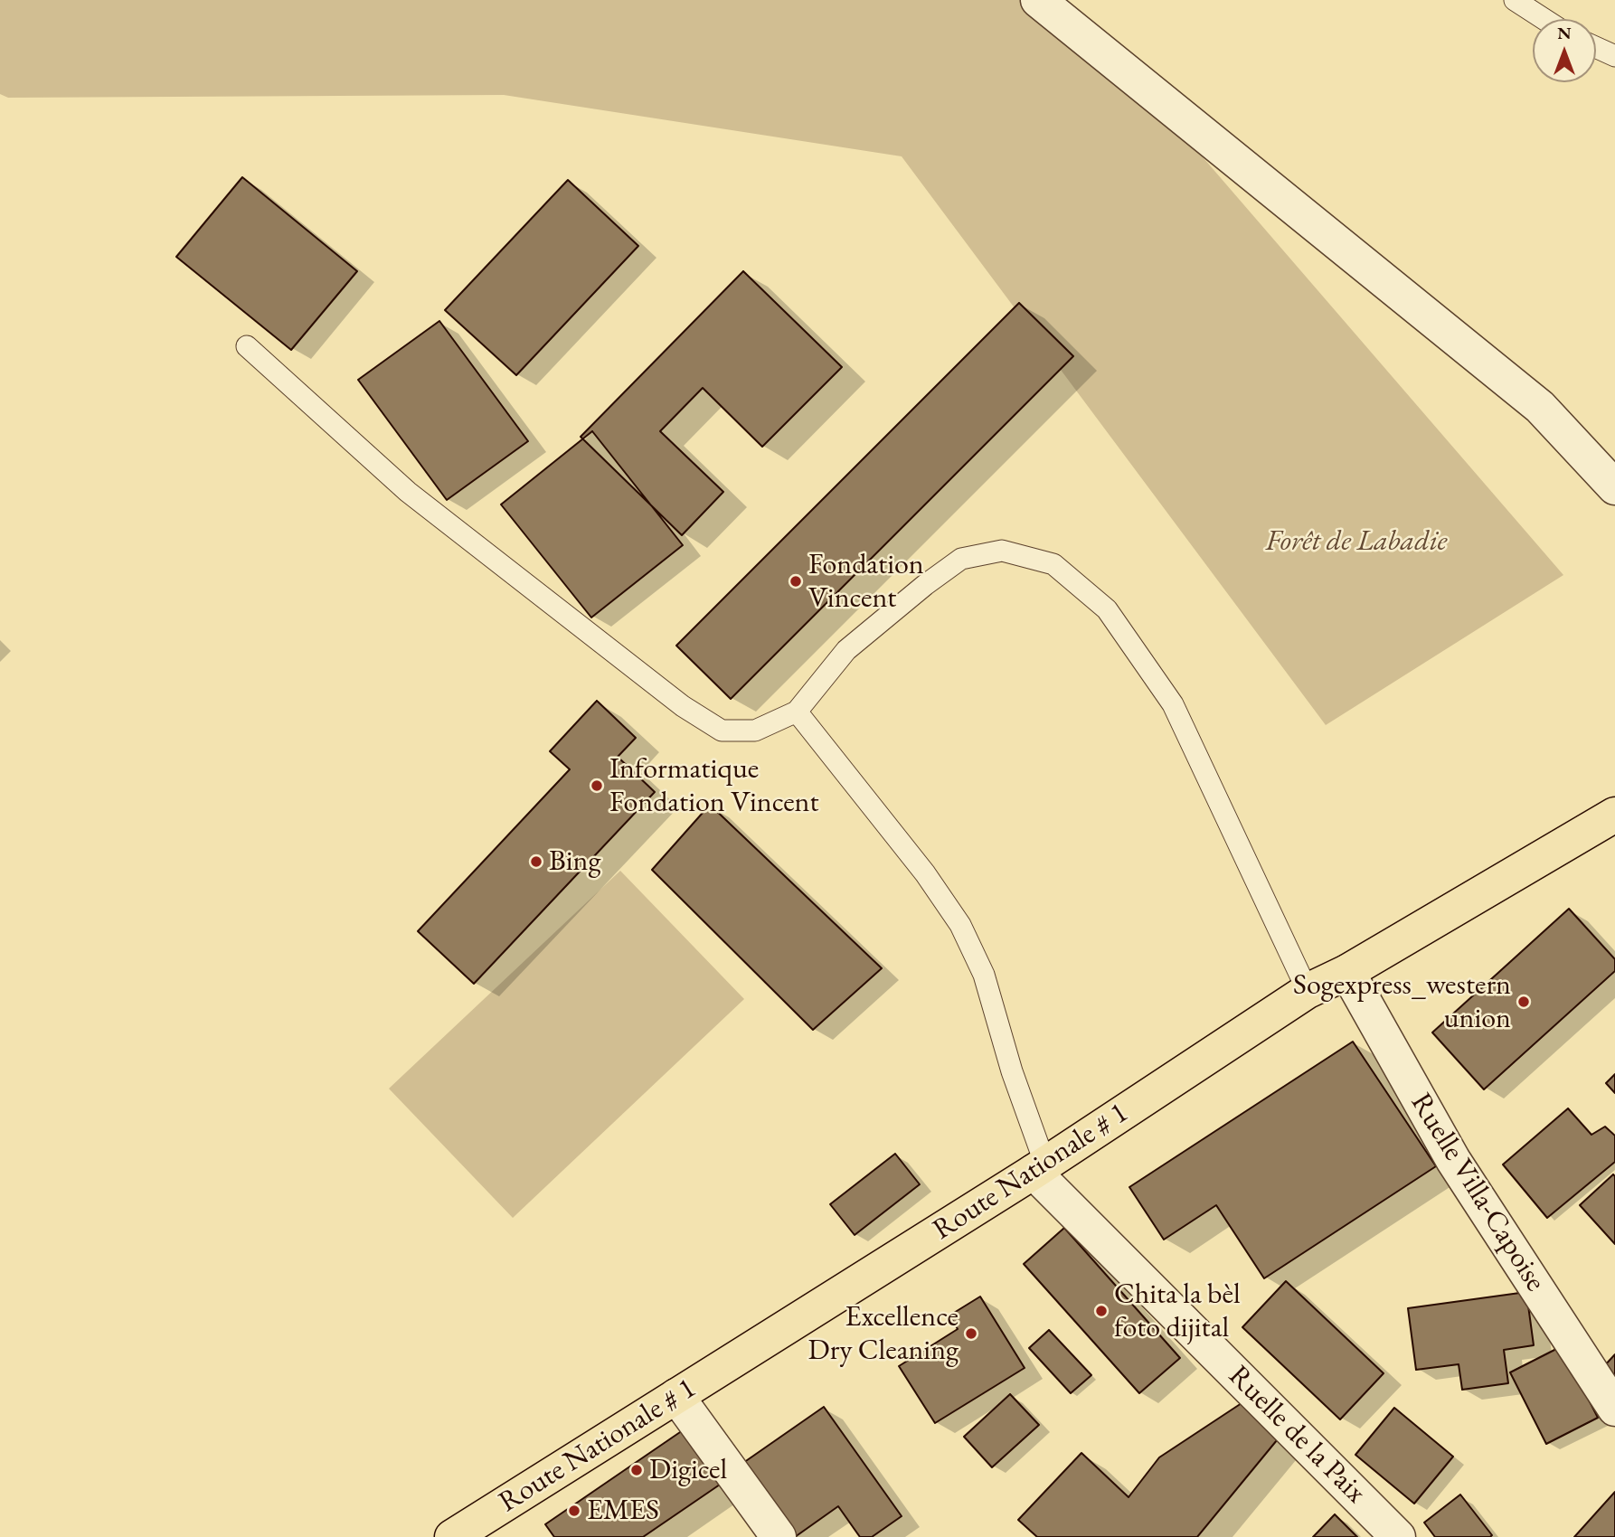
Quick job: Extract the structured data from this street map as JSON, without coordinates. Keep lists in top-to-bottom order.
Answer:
{
  "streets": {
    "main road": ["Route Nationale # 1"],
    "street": ["Ruelle Villa-Capoise", "Ruelle de la Paix"]
  },
  "crossings": [
    ["Route Nationale # 1", "Ruelle Villa-Capoise"],
    ["Route Nationale # 1", "Ruelle de la Paix"]
  ],
  "parks": ["Forêt de Labadie"],
  "places": [
    "Fondation Vincent",
    "Informatique Fondation Vincent",
    "Bing",
    "Sogexpress_western union",
    "Chita la bèl foto dijital",
    "Excellence Dry Cleaning",
    "Digicel",
    "EMES"
  ],
  "north": "top"
}
